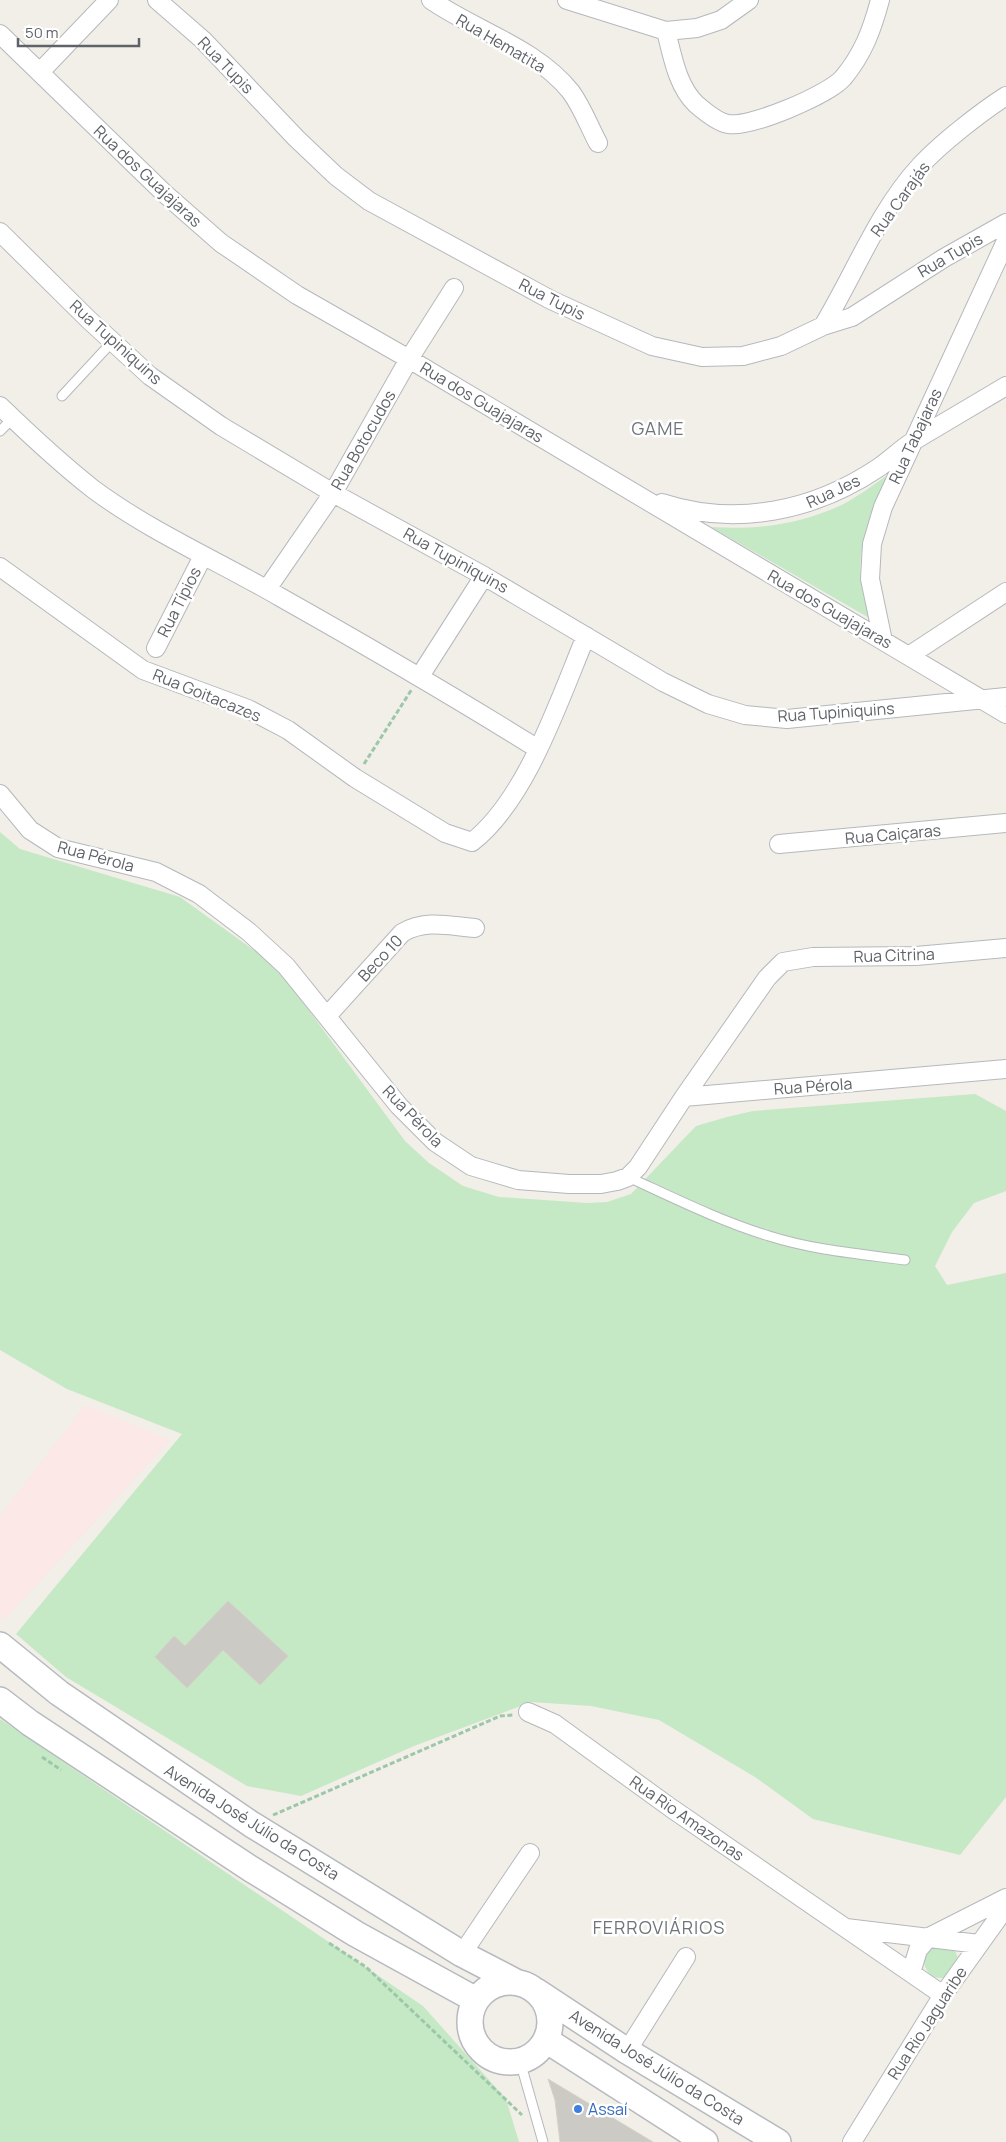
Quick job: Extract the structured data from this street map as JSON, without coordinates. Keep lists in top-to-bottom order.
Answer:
{
  "streets": {
    "main road": ["Avenida José Júlio da Costa"],
    "street": [
      "Rua Hematita",
      "Rua Tupis",
      "Rua dos Guajajaras",
      "Rua Carajás",
      "Rua Tupiniquins",
      "Rua Tabajaras",
      "Rua Botocudos",
      "Rua Jes",
      "Rua Típios",
      "Rua Goitacazes",
      "Rua Caiçaras",
      "Rua Pérola",
      "Rua Citrina",
      "Beco 10",
      "Rua Rio Amazonas",
      "Rua Rio Jaguaribe"
    ]
  },
  "crossings": [
    ["Rua Tupis", "Rua Carajás"],
    ["Rua dos Guajajaras", "Rua Tupiniquins"],
    ["Rua dos Guajajaras", "Rua Tabajaras"],
    ["Rua dos Guajajaras", "Rua Botocudos"],
    ["Rua dos Guajajaras", "Rua Jes"],
    ["Rua Tupiniquins", "Rua Botocudos"],
    ["Rua Tabajaras", "Rua Jes"],
    ["Rua Pérola", "Rua Citrina"],
    ["Rua Pérola", "Beco 10"],
    ["Rua Rio Amazonas", "Rua Rio Jaguaribe"]
  ],
  "districts": ["GAME", "FERROVIÁRIOS"],
  "places": ["Assaí"],
  "scale_bar": "50 m"
}
